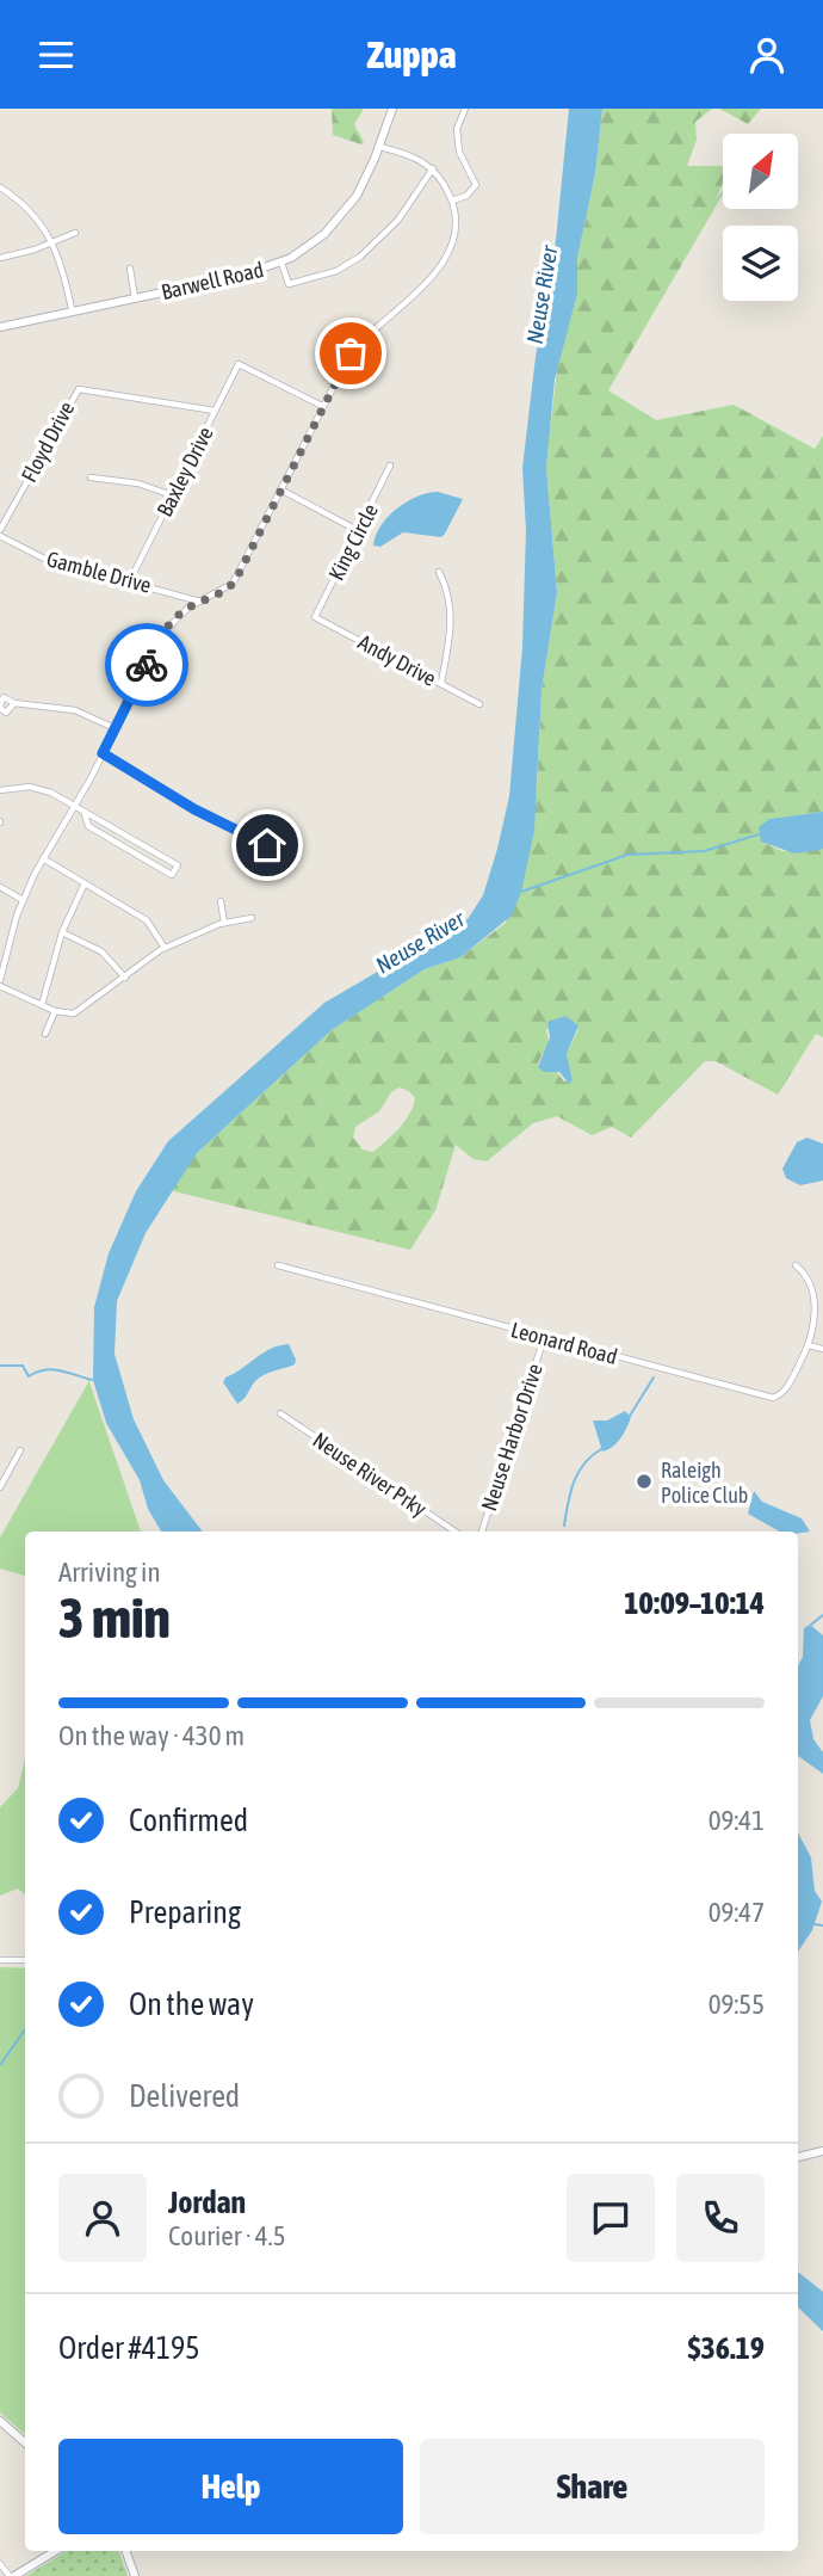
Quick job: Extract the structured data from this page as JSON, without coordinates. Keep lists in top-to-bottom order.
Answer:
{
  "streets": {
    "street": [
      "Barwell Road",
      "Floyd Drive",
      "Baxley Drive",
      "King Circle",
      "Gamble Drive",
      "Andy Drive",
      "Leonard Road",
      "Neuse Harbor Drive",
      "Neuse River Prky"
    ]
  },
  "crossings": [
    ["Floyd Drive", "Baxley Drive"],
    ["Floyd Drive", "Gamble Drive"],
    ["Baxley Drive", "Gamble Drive"],
    ["King Circle", "Andy Drive"],
    ["Leonard Road", "Neuse Harbor Drive"]
  ],
  "water": ["Neuse River"],
  "places": ["Raleigh Police Club"],
  "north": "top right",
  "page": {
    "header": "Zuppa",
    "heading": ["3 min", "Arriving in", "10:09–10:14"],
    "panel": [
      "Jordan",
      "Courier · 4.5",
      "Order #4195",
      "$36.19"
    ],
    "bar": "On the way · 430 m",
    "list": [
      ["Confirmed", "09:41"],
      ["Preparing", "09:47"],
      ["On the way", "09:55"],
      "Delivered"
    ],
    "buttons": ["Help", "Share"]
  }
}
